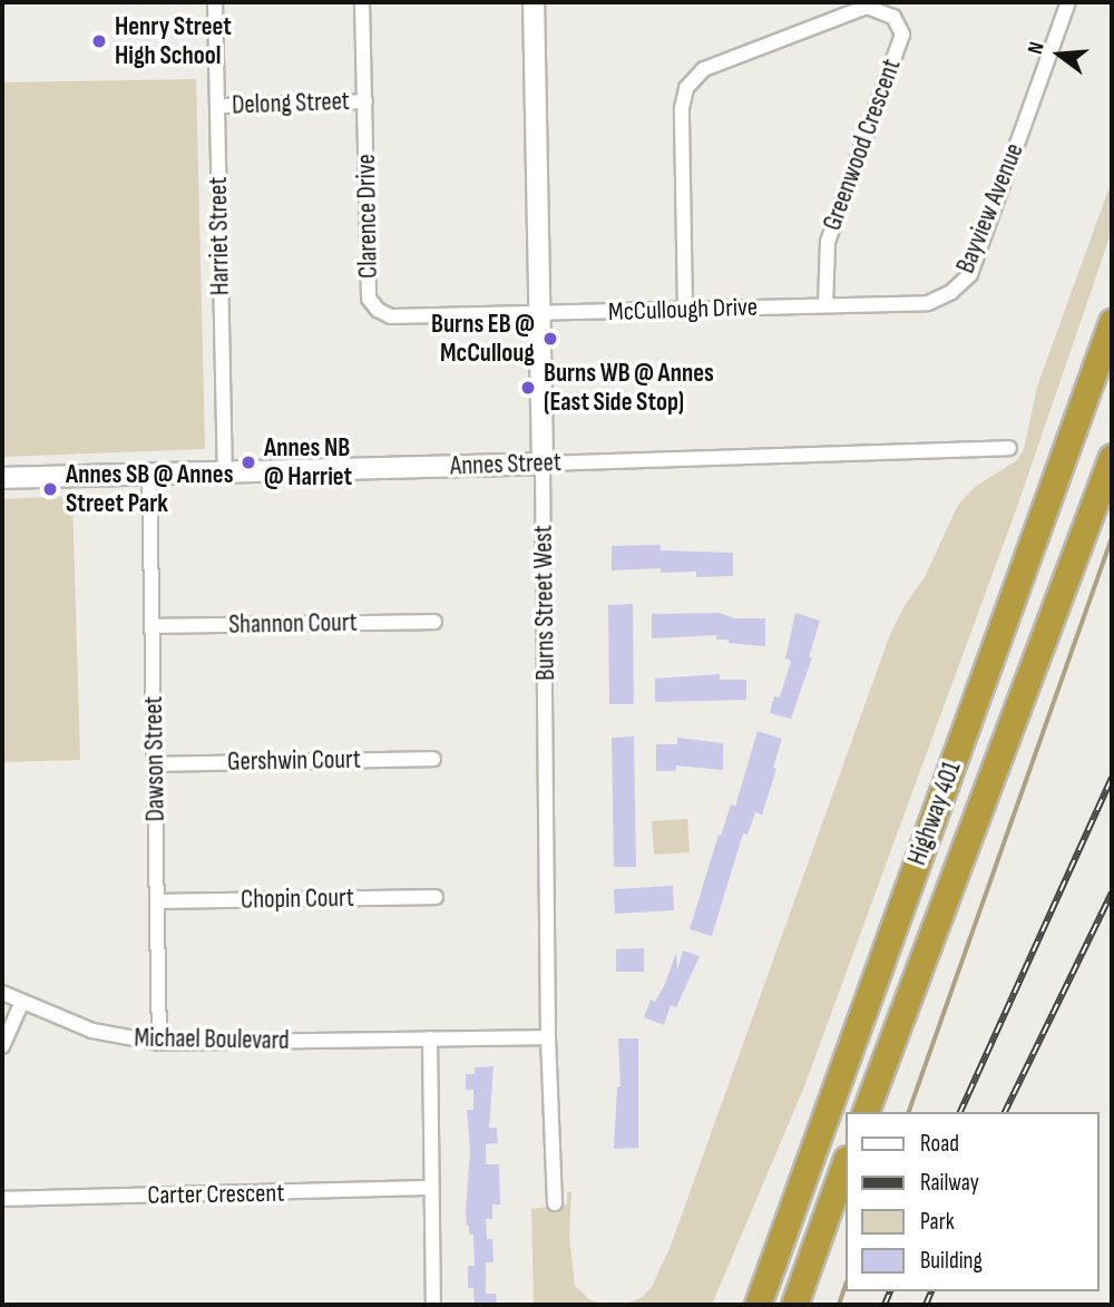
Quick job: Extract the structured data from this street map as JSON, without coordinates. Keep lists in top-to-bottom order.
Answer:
{
  "streets": {
    "highway": ["Highway 401"],
    "street": [
      "Delong Street",
      "Greenwood Crescent",
      "Bayview Avenue",
      "Clarence Drive",
      "Harriet Street",
      "McCullough Drive",
      "Annes Street",
      "Burns Street West",
      "Shannon Court",
      "Dawson Street",
      "Gershwin Court",
      "Chopin Court",
      "Michael Boulevard",
      "Carter Crescent"
    ]
  },
  "crossings": [
    ["Delong Street", "Clarence Drive"],
    ["Delong Street", "Harriet Street"],
    ["Greenwood Crescent", "Bayview Avenue"],
    ["Greenwood Crescent", "McCullough Drive"],
    ["Bayview Avenue", "McCullough Drive"],
    ["Clarence Drive", "McCullough Drive"],
    ["Clarence Drive", "Burns Street West"],
    ["Harriet Street", "Annes Street"],
    ["McCullough Drive", "Burns Street West"],
    ["Annes Street", "Burns Street West"],
    ["Annes Street", "Dawson Street"],
    ["Burns Street West", "Michael Boulevard"],
    ["Shannon Court", "Dawson Street"],
    ["Dawson Street", "Gershwin Court"],
    ["Dawson Street", "Chopin Court"],
    ["Dawson Street", "Michael Boulevard"]
  ],
  "places": [
    "Henry Street High School",
    "Burns EB @ McCulloug",
    "Burns WB @ Annes (East Side Stop)",
    "Annes NB @ Harriet",
    "Annes SB @ Annes Street Park"
  ],
  "legend": [
    "Road",
    "Railway",
    "Park",
    "Building"
  ],
  "north": "left"
}
